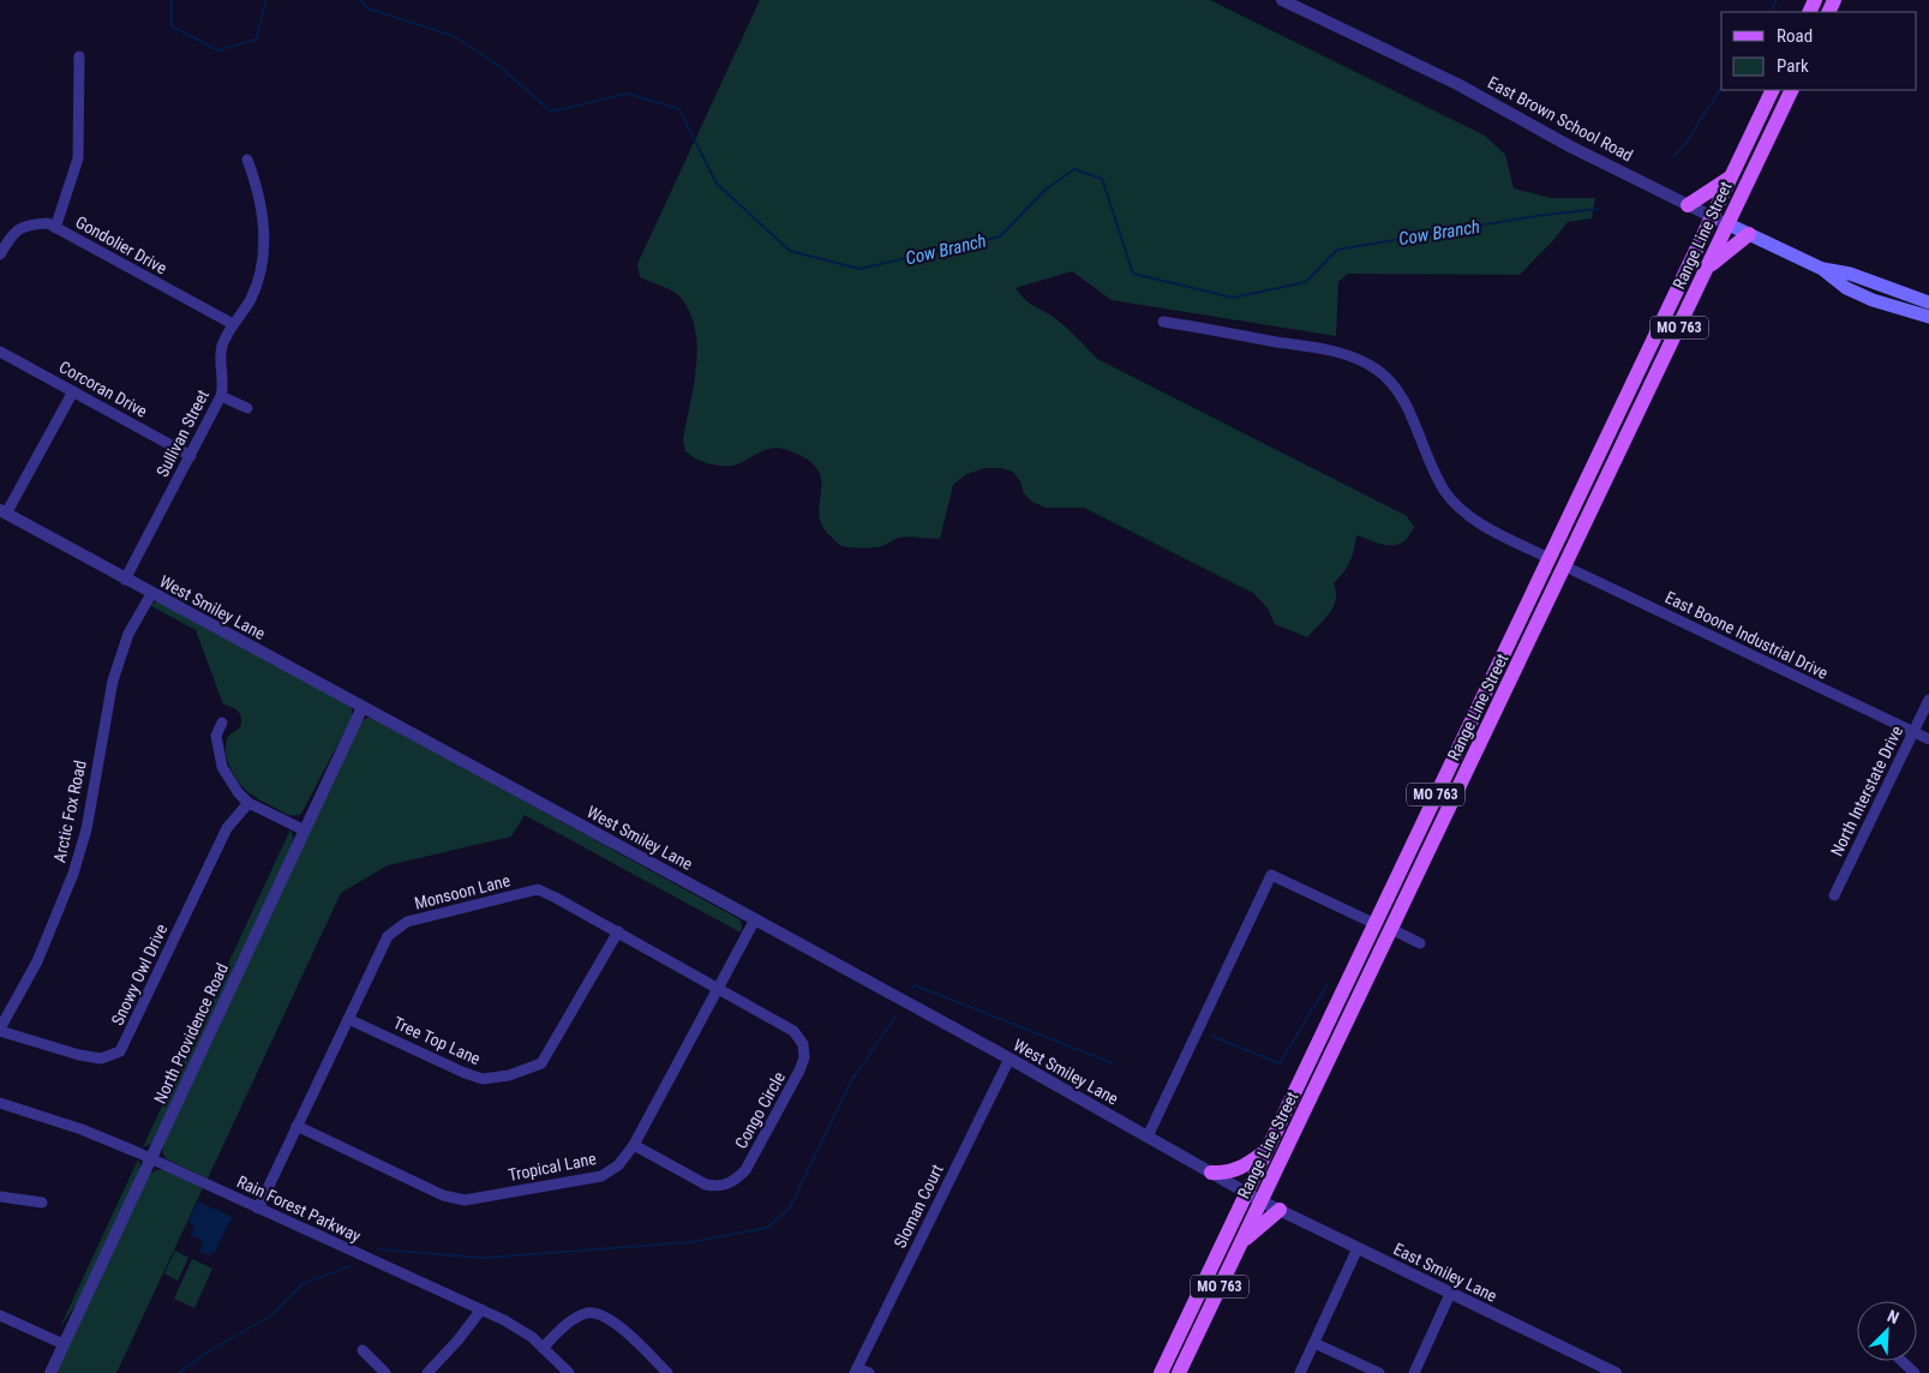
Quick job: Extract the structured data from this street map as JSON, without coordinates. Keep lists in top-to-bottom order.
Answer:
{
  "streets": {
    "main road": ["East Brown School Road", "Range Line Street", "MO 763"],
    "street": [
      "Gondolier Drive",
      "Corcoran Drive",
      "Sullivan Street",
      "West Smiley Lane",
      "East Boone Industrial Drive",
      "North Interstate Drive",
      "Arctic Fox Road",
      "Monsoon Lane",
      "Snowy Owl Drive",
      "North Providence Road",
      "Tree Top Lane",
      "Congo Circle",
      "Tropical Lane",
      "Sloman Court",
      "Rain Forest Parkway",
      "East Smiley Lane"
    ]
  },
  "crossings": [
    ["East Brown School Road", "Range Line Street"],
    ["Range Line Street", "West Smiley Lane"],
    ["Range Line Street", "East Boone Industrial Drive"],
    ["Range Line Street", "East Smiley Lane"],
    ["Gondolier Drive", "Sullivan Street"],
    ["Corcoran Drive", "Sullivan Street"],
    ["Sullivan Street", "West Smiley Lane"],
    ["West Smiley Lane", "Arctic Fox Road"],
    ["West Smiley Lane", "North Providence Road"],
    ["West Smiley Lane", "Tropical Lane"],
    ["West Smiley Lane", "Sloman Court"],
    ["West Smiley Lane", "East Smiley Lane"],
    ["East Boone Industrial Drive", "North Interstate Drive"],
    ["Arctic Fox Road", "Snowy Owl Drive"],
    ["Monsoon Lane", "Tree Top Lane"],
    ["Monsoon Lane", "Congo Circle"],
    ["Monsoon Lane", "Tropical Lane"],
    ["Monsoon Lane", "Rain Forest Parkway"],
    ["North Providence Road", "Rain Forest Parkway"],
    ["Congo Circle", "Tropical Lane"]
  ],
  "water": ["Cow Branch"],
  "legend": ["Road", "Park"],
  "north": "top right"
}
